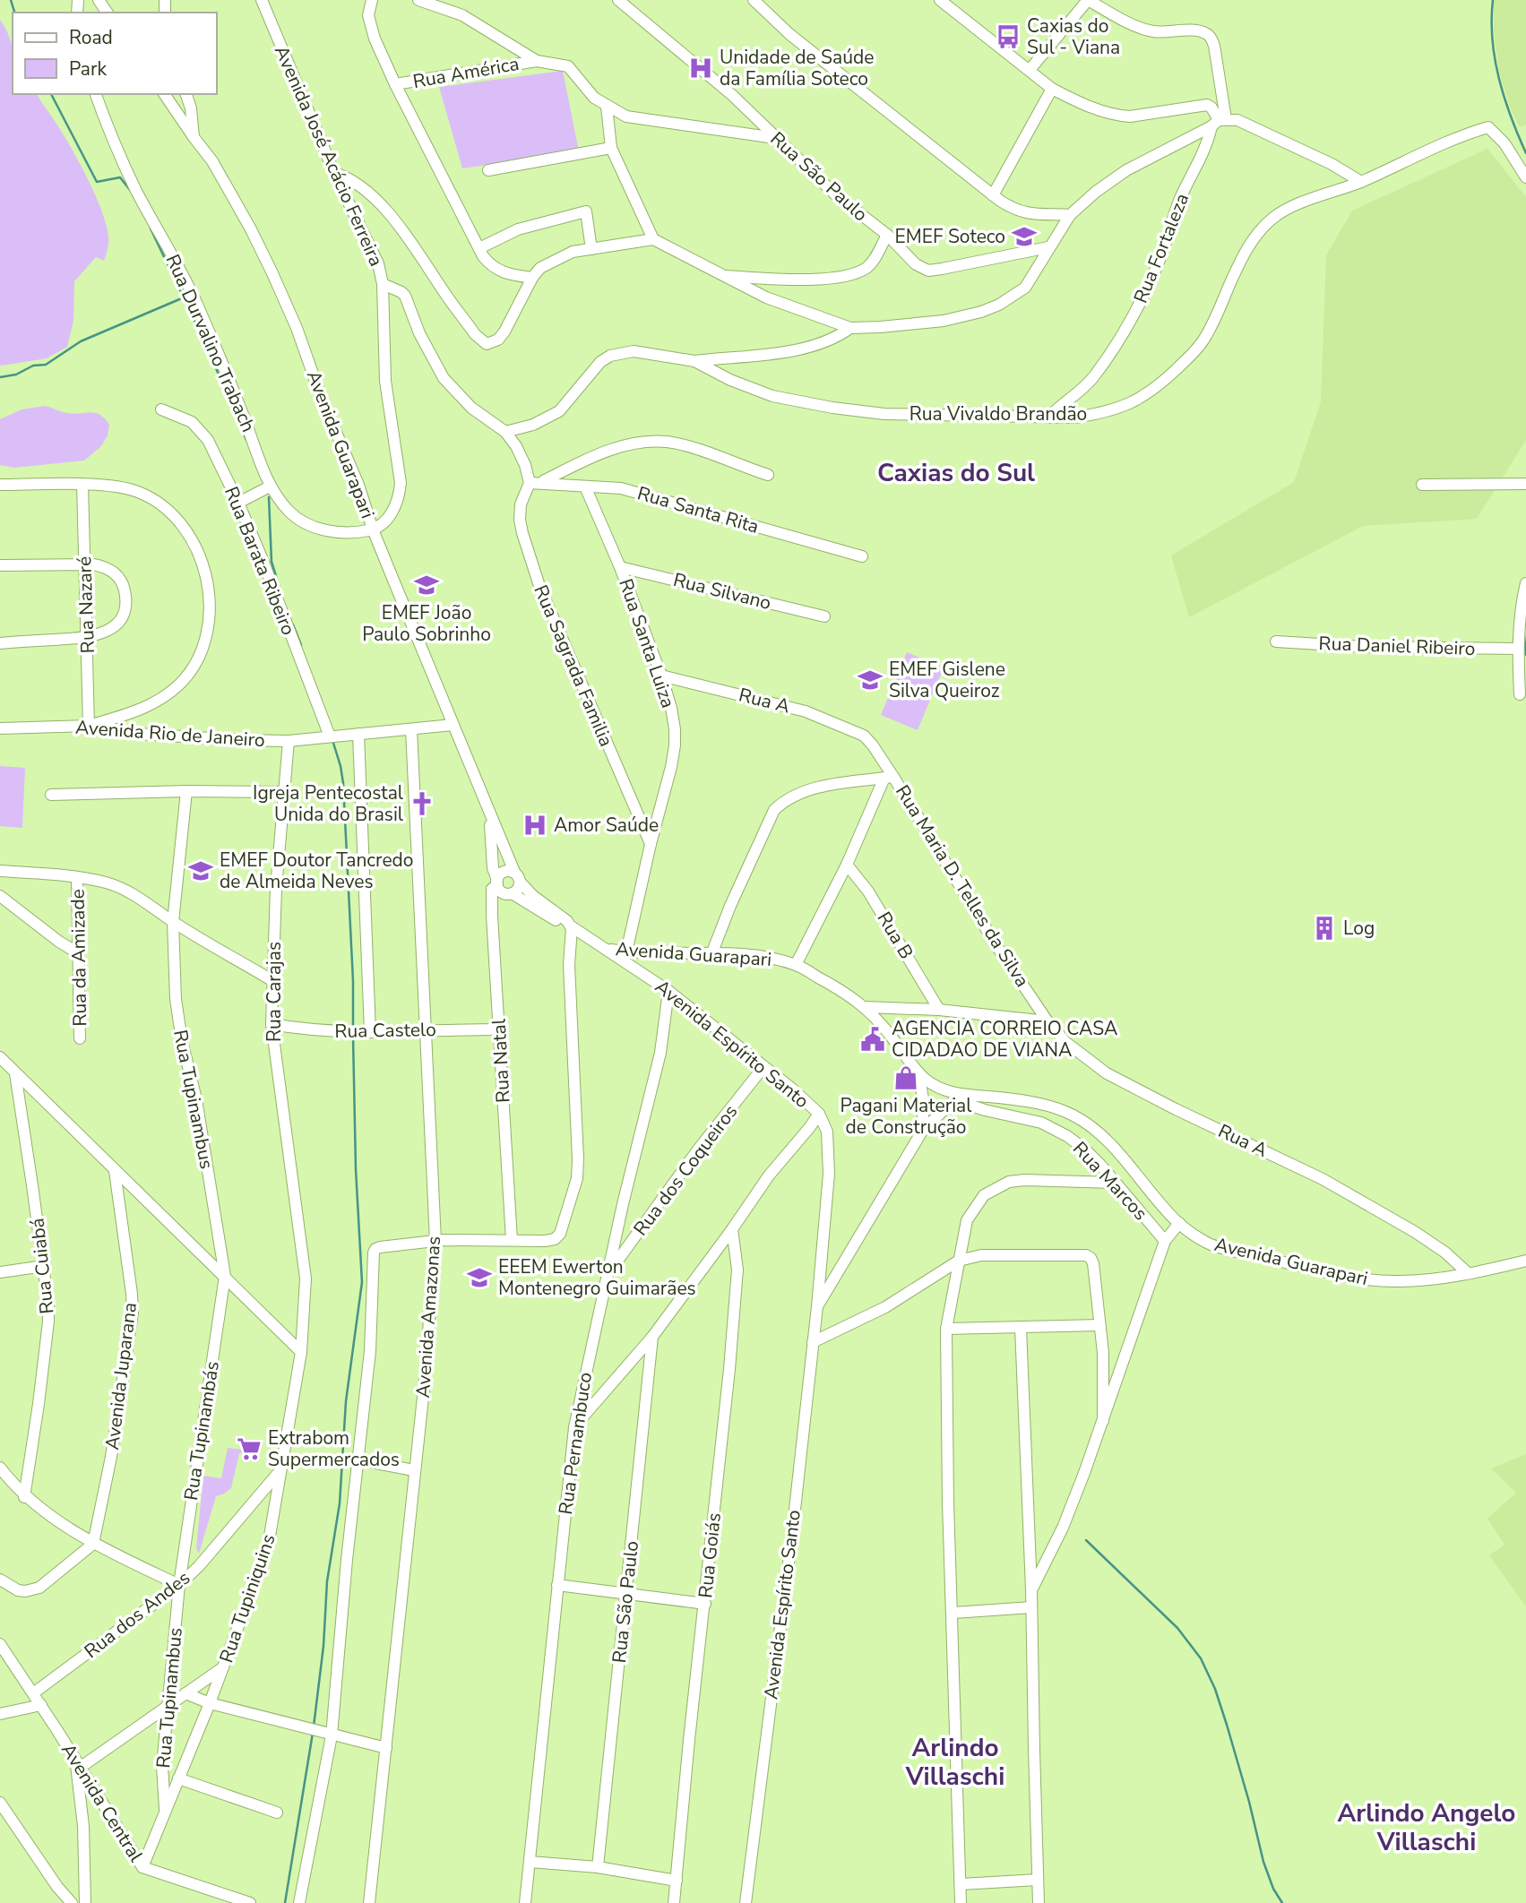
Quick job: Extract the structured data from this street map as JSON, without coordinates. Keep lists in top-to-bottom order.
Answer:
{
  "streets": {
    "street": [
      "Rua América",
      "Avenida José Acácio Ferreira",
      "Rua São Paulo",
      "Rua Fortaleza",
      "Rua Durvalino Trabach",
      "Rua Vivaldo Brandão",
      "Avenida Guarapari",
      "Rua Santa Rita",
      "Rua Barata Ribeiro",
      "Rua Silvano",
      "Rua Nazaré",
      "Rua Santa Luiza",
      "Rua Daniel Ribeiro",
      "Rua Sagrada Familia",
      "Rua A",
      "Avenida Rio de Janeiro",
      "Rua Maria D. Telles da Silva",
      "Rua B",
      "Rua da Amizade",
      "Rua Carajas",
      "Rua Castelo",
      "Avenida Espírito Santo",
      "Rua Natal",
      "Rua Tupinambus",
      "Rua dos Coqueiros",
      "Rua Marcos",
      "Rua Cuiabá",
      "Avenida Amazonas",
      "Avenida Juparana",
      "Rua Tupinambás",
      "Rua Pernambuco",
      "Rua Goiás",
      "Rua Tupiniquins",
      "Rua dos Andes",
      "Avenida Central"
    ]
  },
  "crossings": [
    ["Avenida José Acácio Ferreira", "Rua Durvalino Trabach"],
    ["Avenida José Acácio Ferreira", "Avenida Guarapari"],
    ["Rua Fortaleza", "Rua Vivaldo Brandão"],
    ["Rua Durvalino Trabach", "Avenida Guarapari"],
    ["Avenida Guarapari", "Rua Santa Luiza"],
    ["Avenida Guarapari", "Rua A"],
    ["Avenida Guarapari", "Avenida Rio de Janeiro"],
    ["Avenida Guarapari", "Avenida Espírito Santo"],
    ["Avenida Guarapari", "Rua Natal"],
    ["Avenida Guarapari", "Rua Marcos"],
    ["Rua Santa Rita", "Rua Santa Luiza"],
    ["Rua Santa Rita", "Rua Sagrada Familia"],
    ["Rua Barata Ribeiro", "Avenida Rio de Janeiro"],
    ["Rua Silvano", "Rua Santa Luiza"],
    ["Rua Nazaré", "Avenida Rio de Janeiro"],
    ["Rua Santa Luiza", "Rua Sagrada Familia"],
    ["Rua Santa Luiza", "Rua A"],
    ["Rua A", "Rua Maria D. Telles da Silva"],
    ["Avenida Rio de Janeiro", "Rua Carajas"],
    ["Avenida Rio de Janeiro", "Avenida Amazonas"],
    ["Rua Carajas", "Rua Castelo"],
    ["Rua Carajas", "Rua Tupiniquins"],
    ["Rua Castelo", "Rua Natal"],
    ["Rua Castelo", "Avenida Amazonas"],
    ["Avenida Espírito Santo", "Rua dos Coqueiros"],
    ["Avenida Espírito Santo", "Rua Marcos"],
    ["Avenida Espírito Santo", "Rua Pernambuco"],
    ["Rua Tupinambus", "Rua Tupinambás"],
    ["Rua Tupinambus", "Rua Tupiniquins"],
    ["Rua Tupinambus", "Rua dos Andes"],
    ["Rua dos Coqueiros", "Rua Pernambuco"],
    ["Rua Tupinambás", "Rua dos Andes"],
    ["Rua Tupiniquins", "Rua dos Andes"],
    ["Rua Tupiniquins", "Avenida Central"],
    ["Rua dos Andes", "Avenida Central"]
  ],
  "districts": ["Caxias do Sul", "Arlindo Villaschi", "Arlindo Angelo Villaschi"],
  "places": {
    "bus stop": ["Caxias do Sul - Viana"],
    "hospital": ["Unidade de Saúde da Família Soteco", "Amor Saúde"],
    "school or university": [
      "EMEF Soteco",
      "EMEF João Paulo Sobrinho",
      "EMEF Gislene Silva Queiroz",
      "EMEF Doutor Tancredo de Almeida Neves",
      "EEEM Ewerton Montenegro Guimarães"
    ],
    "church": ["Igreja Pentecostal Unida do Brasil"],
    "building": ["Log"],
    "public building": ["AGENCIA CORREIO CASA CIDADAO DE VIANA"],
    "shop": ["Pagani Material de Construção"],
    "supermarket": ["Extrabom Supermercados"]
  },
  "legend": ["Road", "Park"]
}
